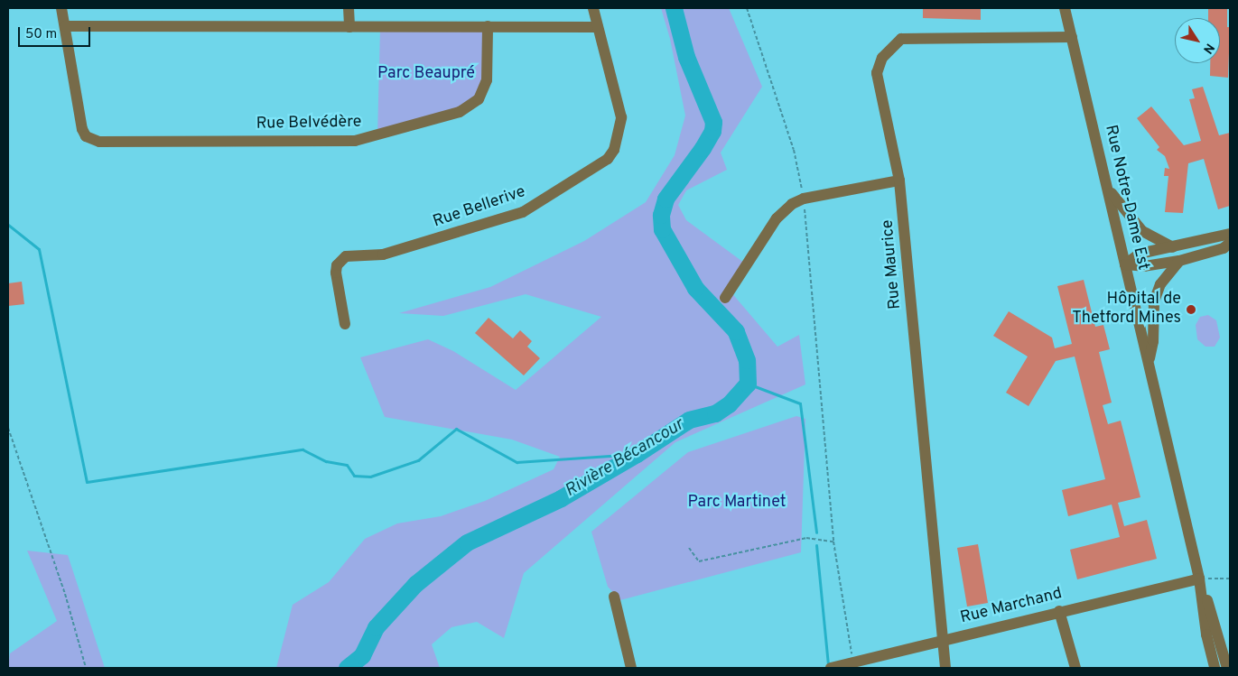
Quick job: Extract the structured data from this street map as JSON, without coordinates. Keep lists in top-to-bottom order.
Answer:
{
  "streets": {
    "street": [
      "Rue Belvédère",
      "Rue Notre-Dame Est",
      "Rue Bellerive",
      "Rue Maurice",
      "Rue Marchand"
    ]
  },
  "crossings": [
    ["Rue Notre-Dame Est", "Rue Maurice"],
    ["Rue Notre-Dame Est", "Rue Marchand"],
    ["Rue Maurice", "Rue Marchand"]
  ],
  "water": ["Rivière Bécancour"],
  "parks": ["Parc Beaupré", "Parc Martinet"],
  "places": ["Hôpital de Thetford Mines"],
  "scale_bar": "50 m",
  "north": "bottom right"
}
